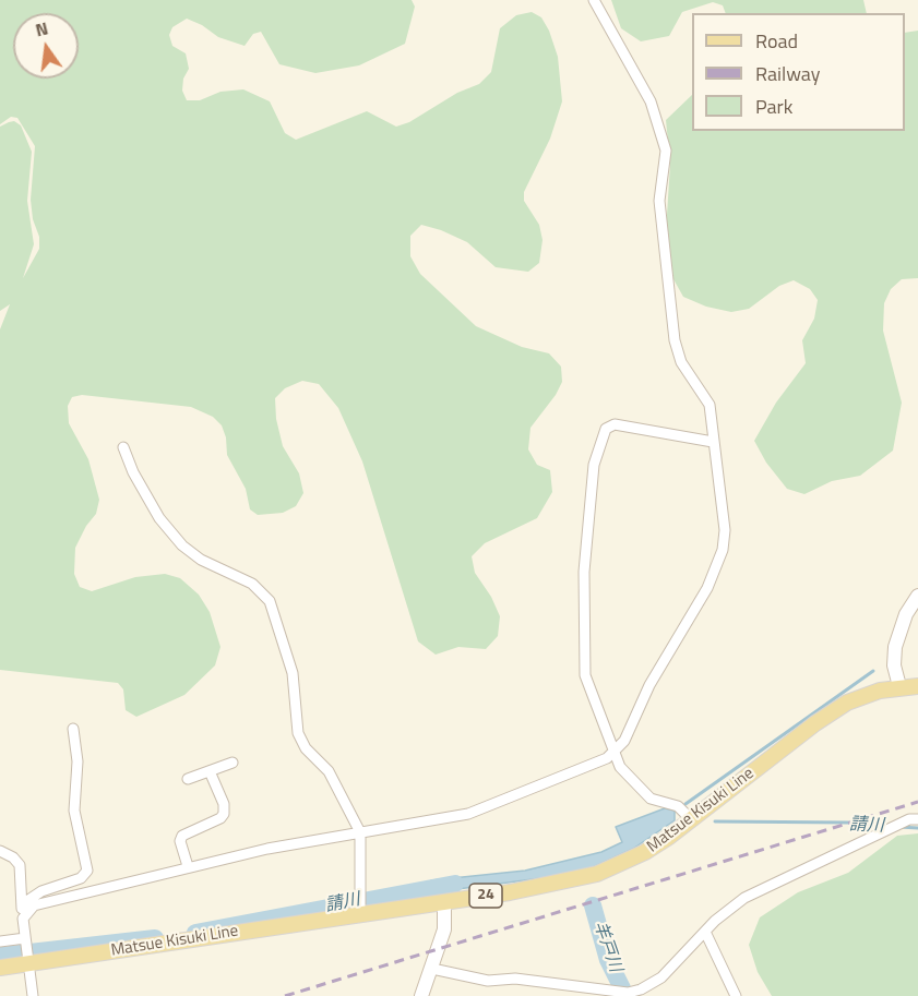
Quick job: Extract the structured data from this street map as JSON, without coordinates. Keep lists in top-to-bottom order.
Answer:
{
  "streets": {
    "main road": ["Matsue Kisuki Line", "24"]
  },
  "water": ["請川", "羊戸川"],
  "legend": ["Road", "Railway", "Park"],
  "north": "top"
}
